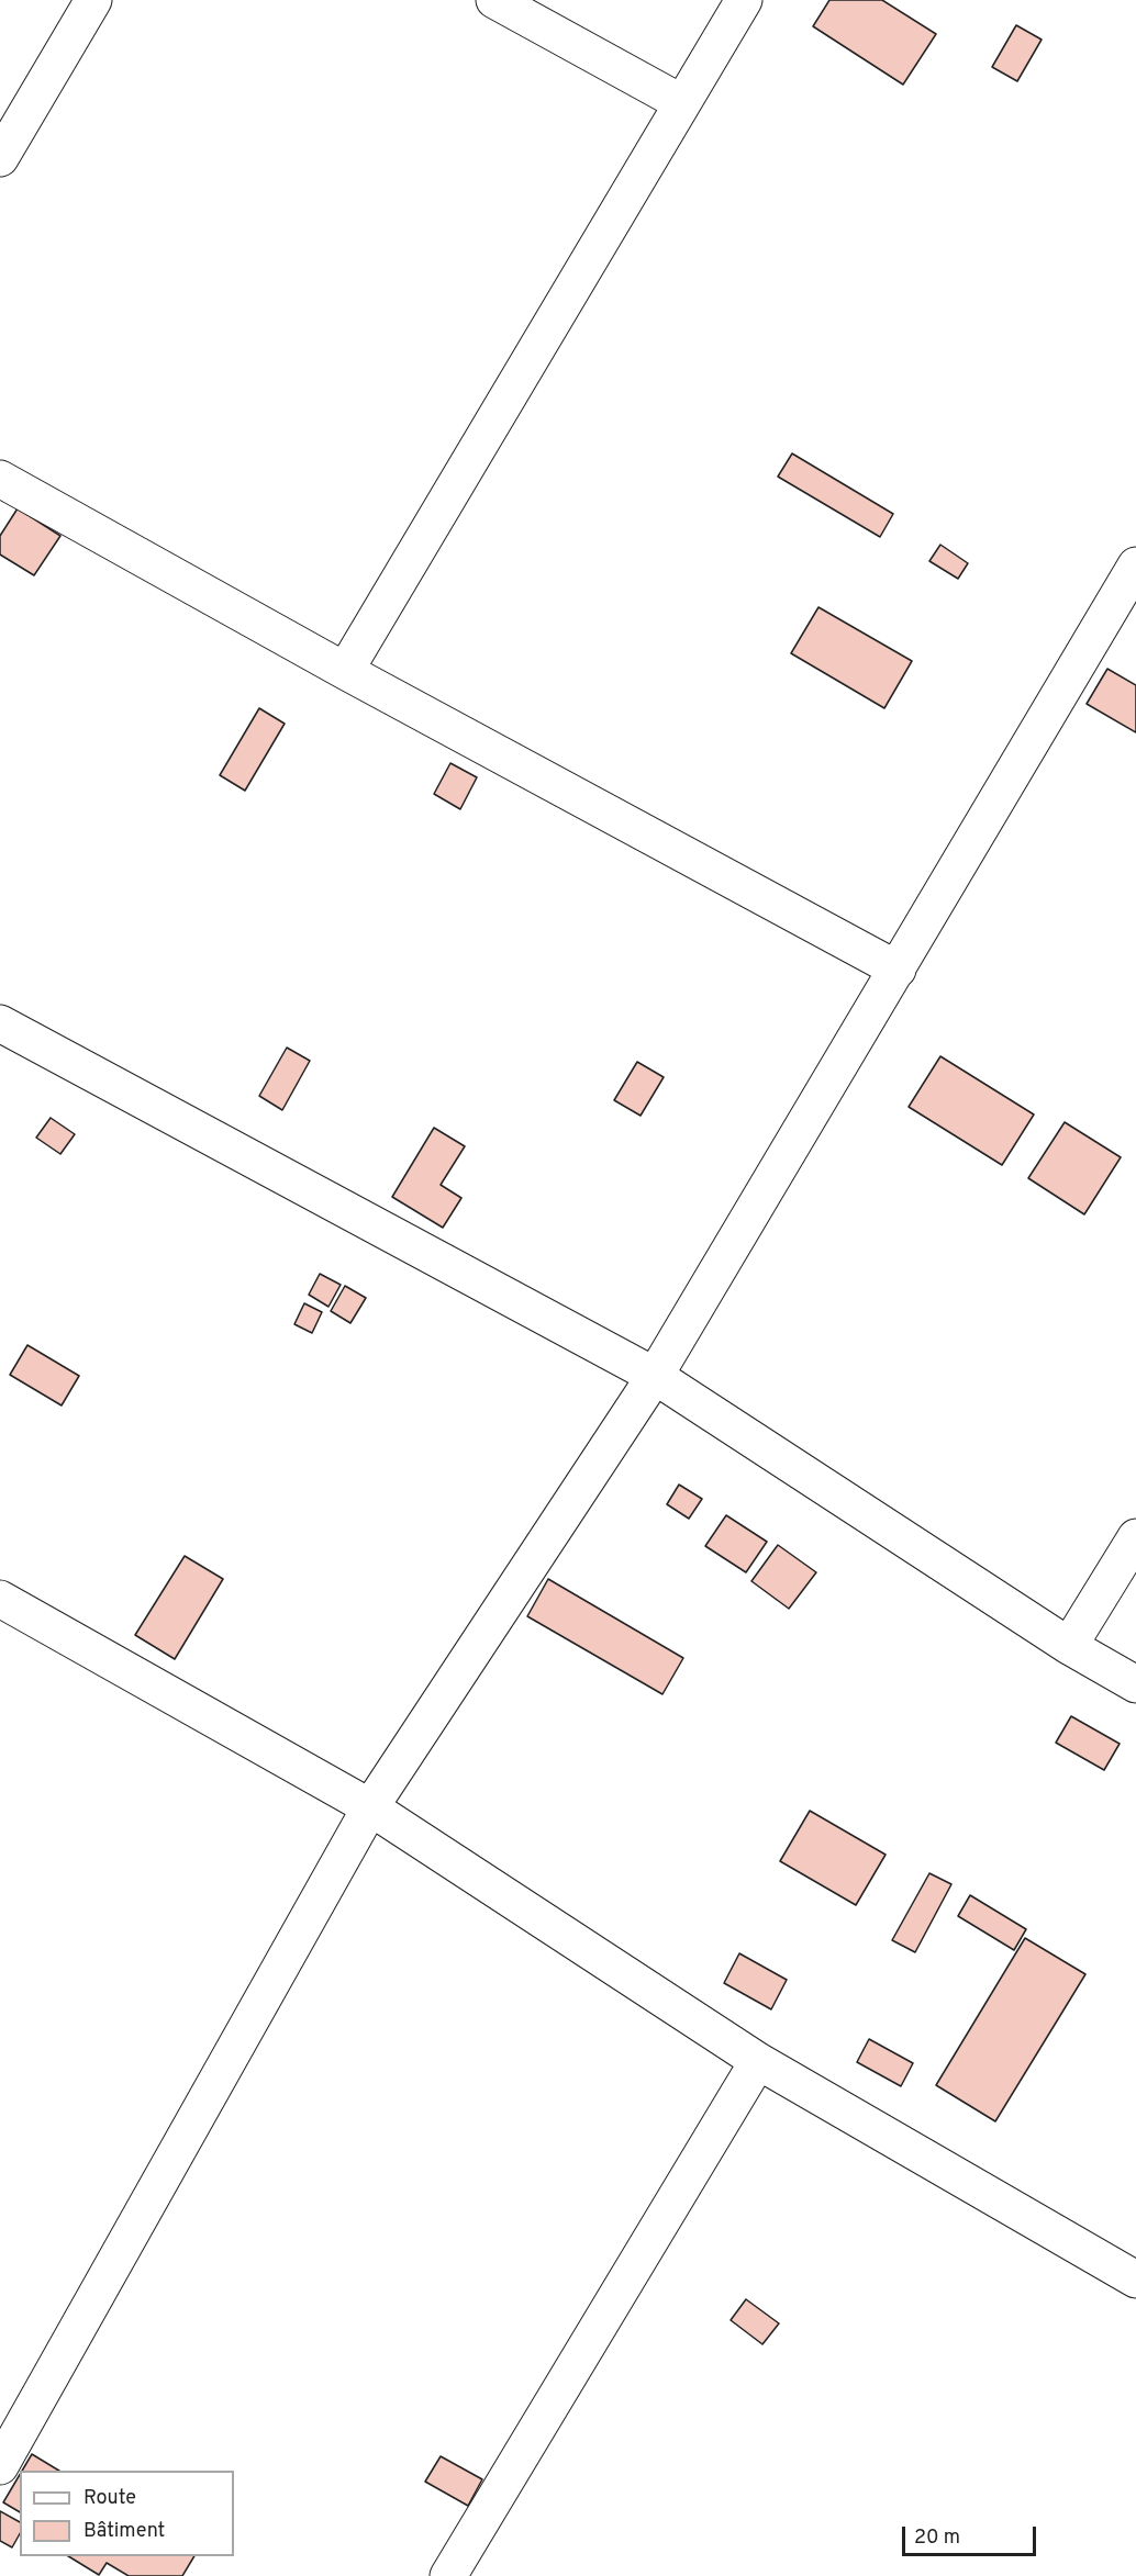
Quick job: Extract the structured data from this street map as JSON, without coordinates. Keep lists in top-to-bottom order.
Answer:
{
  "legend": ["Route", "Bâtiment"],
  "scale_bar": "20 m"
}
